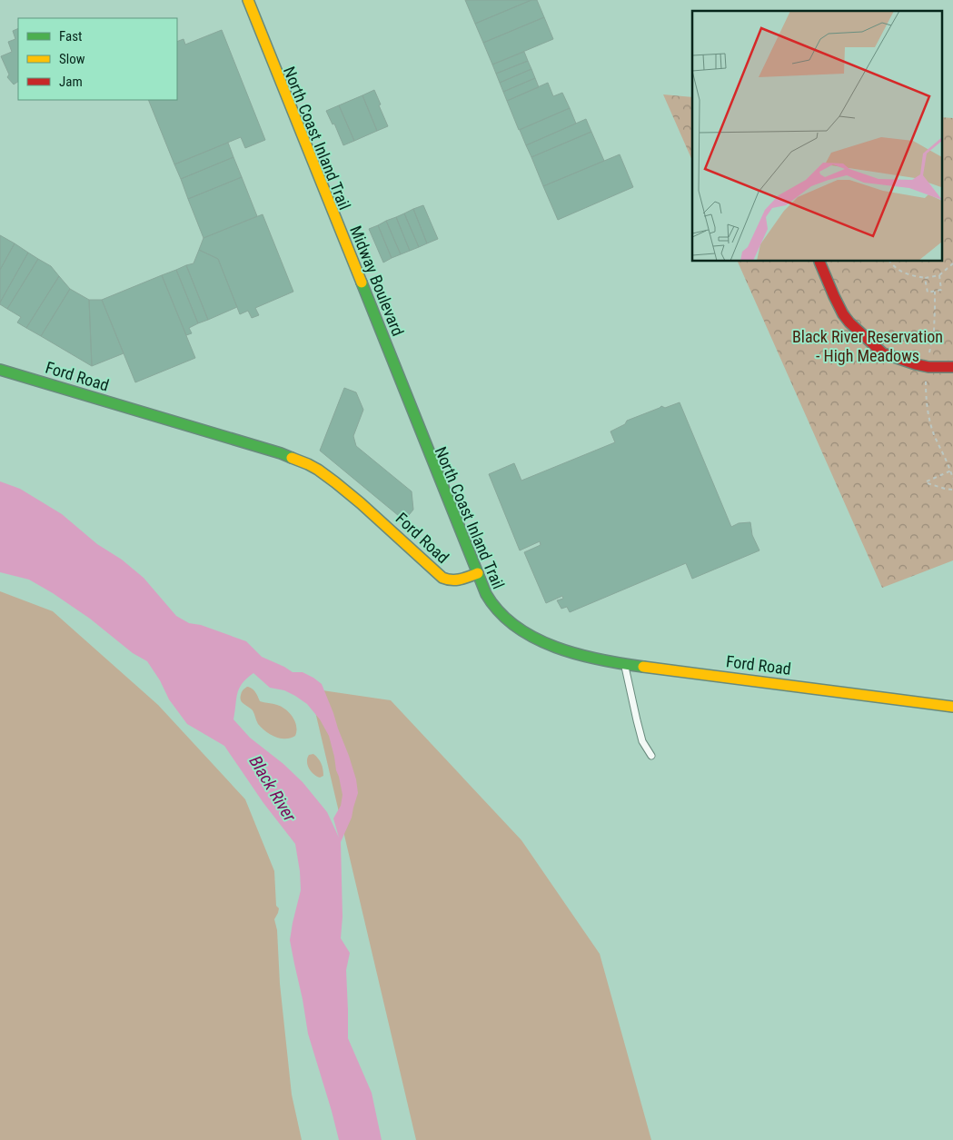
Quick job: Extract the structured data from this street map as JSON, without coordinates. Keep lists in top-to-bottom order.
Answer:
{
  "streets": {
    "street": ["Midway Boulevard", "Ford Road"]
  },
  "crossings": [
    ["Midway Boulevard", "Ford Road"]
  ],
  "water": ["Black River"],
  "parks": ["Black River Reservation - High Meadows"],
  "legend": ["Fast", "Slow", "Jam"]
}
